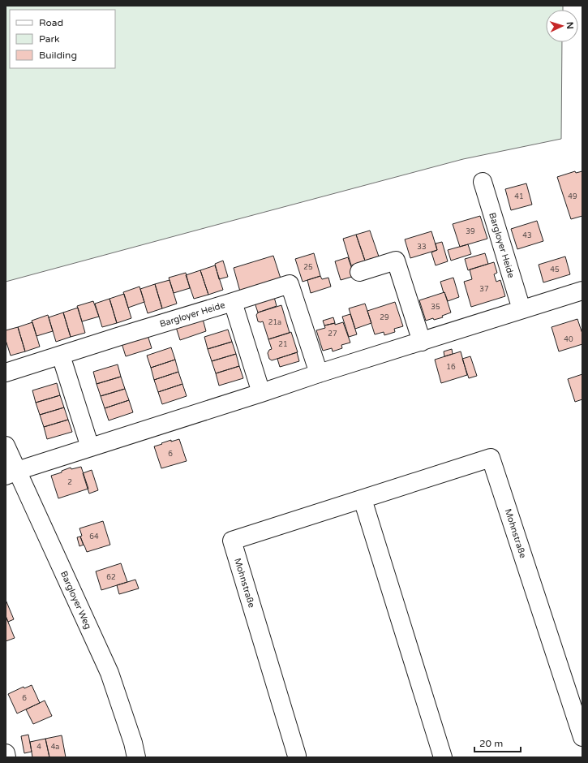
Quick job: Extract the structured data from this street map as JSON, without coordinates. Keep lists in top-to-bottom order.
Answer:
{
  "streets": {
    "street": ["Bargloyer Heide", "Mohnstraße", "Bargloyer Weg"]
  },
  "house_numbers": [
    "41",
    "49",
    "39",
    "43",
    "33",
    "25",
    "45",
    "37",
    "35",
    "29",
    "21a",
    "27",
    "40",
    "21",
    "16",
    "6",
    "2",
    "64",
    "62",
    "6",
    "4",
    "4a"
  ],
  "legend": ["Road", "Park", "Building"],
  "scale_bar": "20 m",
  "north": "right"
}
